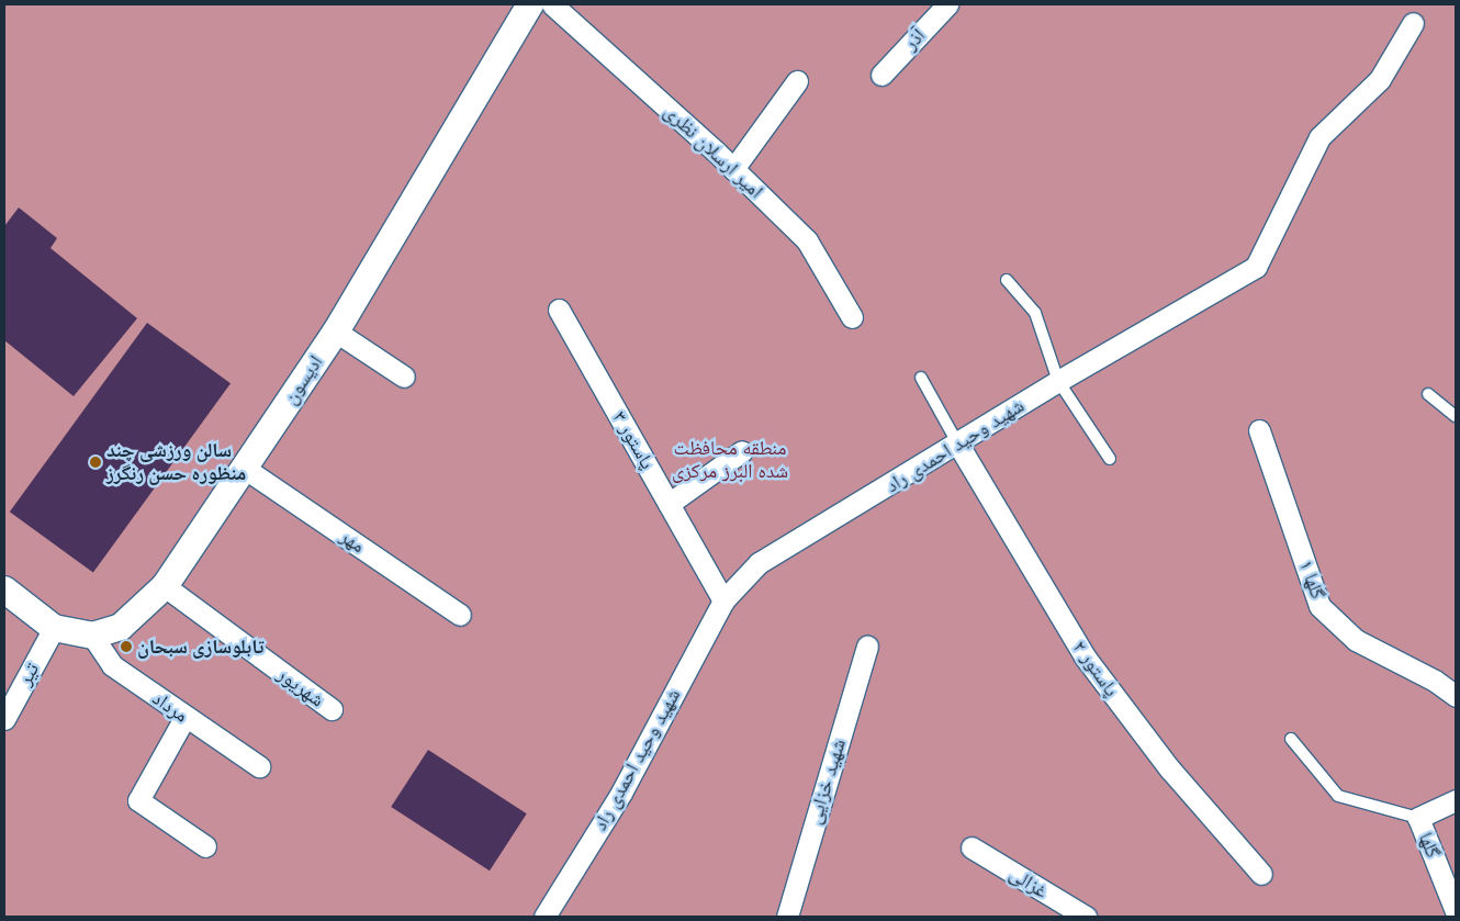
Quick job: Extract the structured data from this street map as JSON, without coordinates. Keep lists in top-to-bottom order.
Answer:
{
  "streets": {
    "street": [
      "آذر",
      "امیر ارسلان نظری",
      "ادیسون",
      "پاستور ۳",
      "شهید وحید احمدی راد",
      "مهر",
      "گلها ۱",
      "پاستور ۲",
      "تیر",
      "شهریور",
      "مرداد",
      "شهید خزایی",
      "گلها",
      "غزالی"
    ]
  },
  "crossings": [
    ["ادیسون", "مهر"],
    ["ادیسون", "شهریور"],
    ["ادیسون", "مرداد"],
    ["پاستور ۳", "شهید وحید احمدی راد"],
    ["شهید وحید احمدی راد", "پاستور ۲"]
  ],
  "parks": ["منطقه محافظت شده البرز مرکزی"],
  "places": ["سالن ورزشی چند منظوره حسن رنگرز", "تابلوسازی سبحان"]
}
